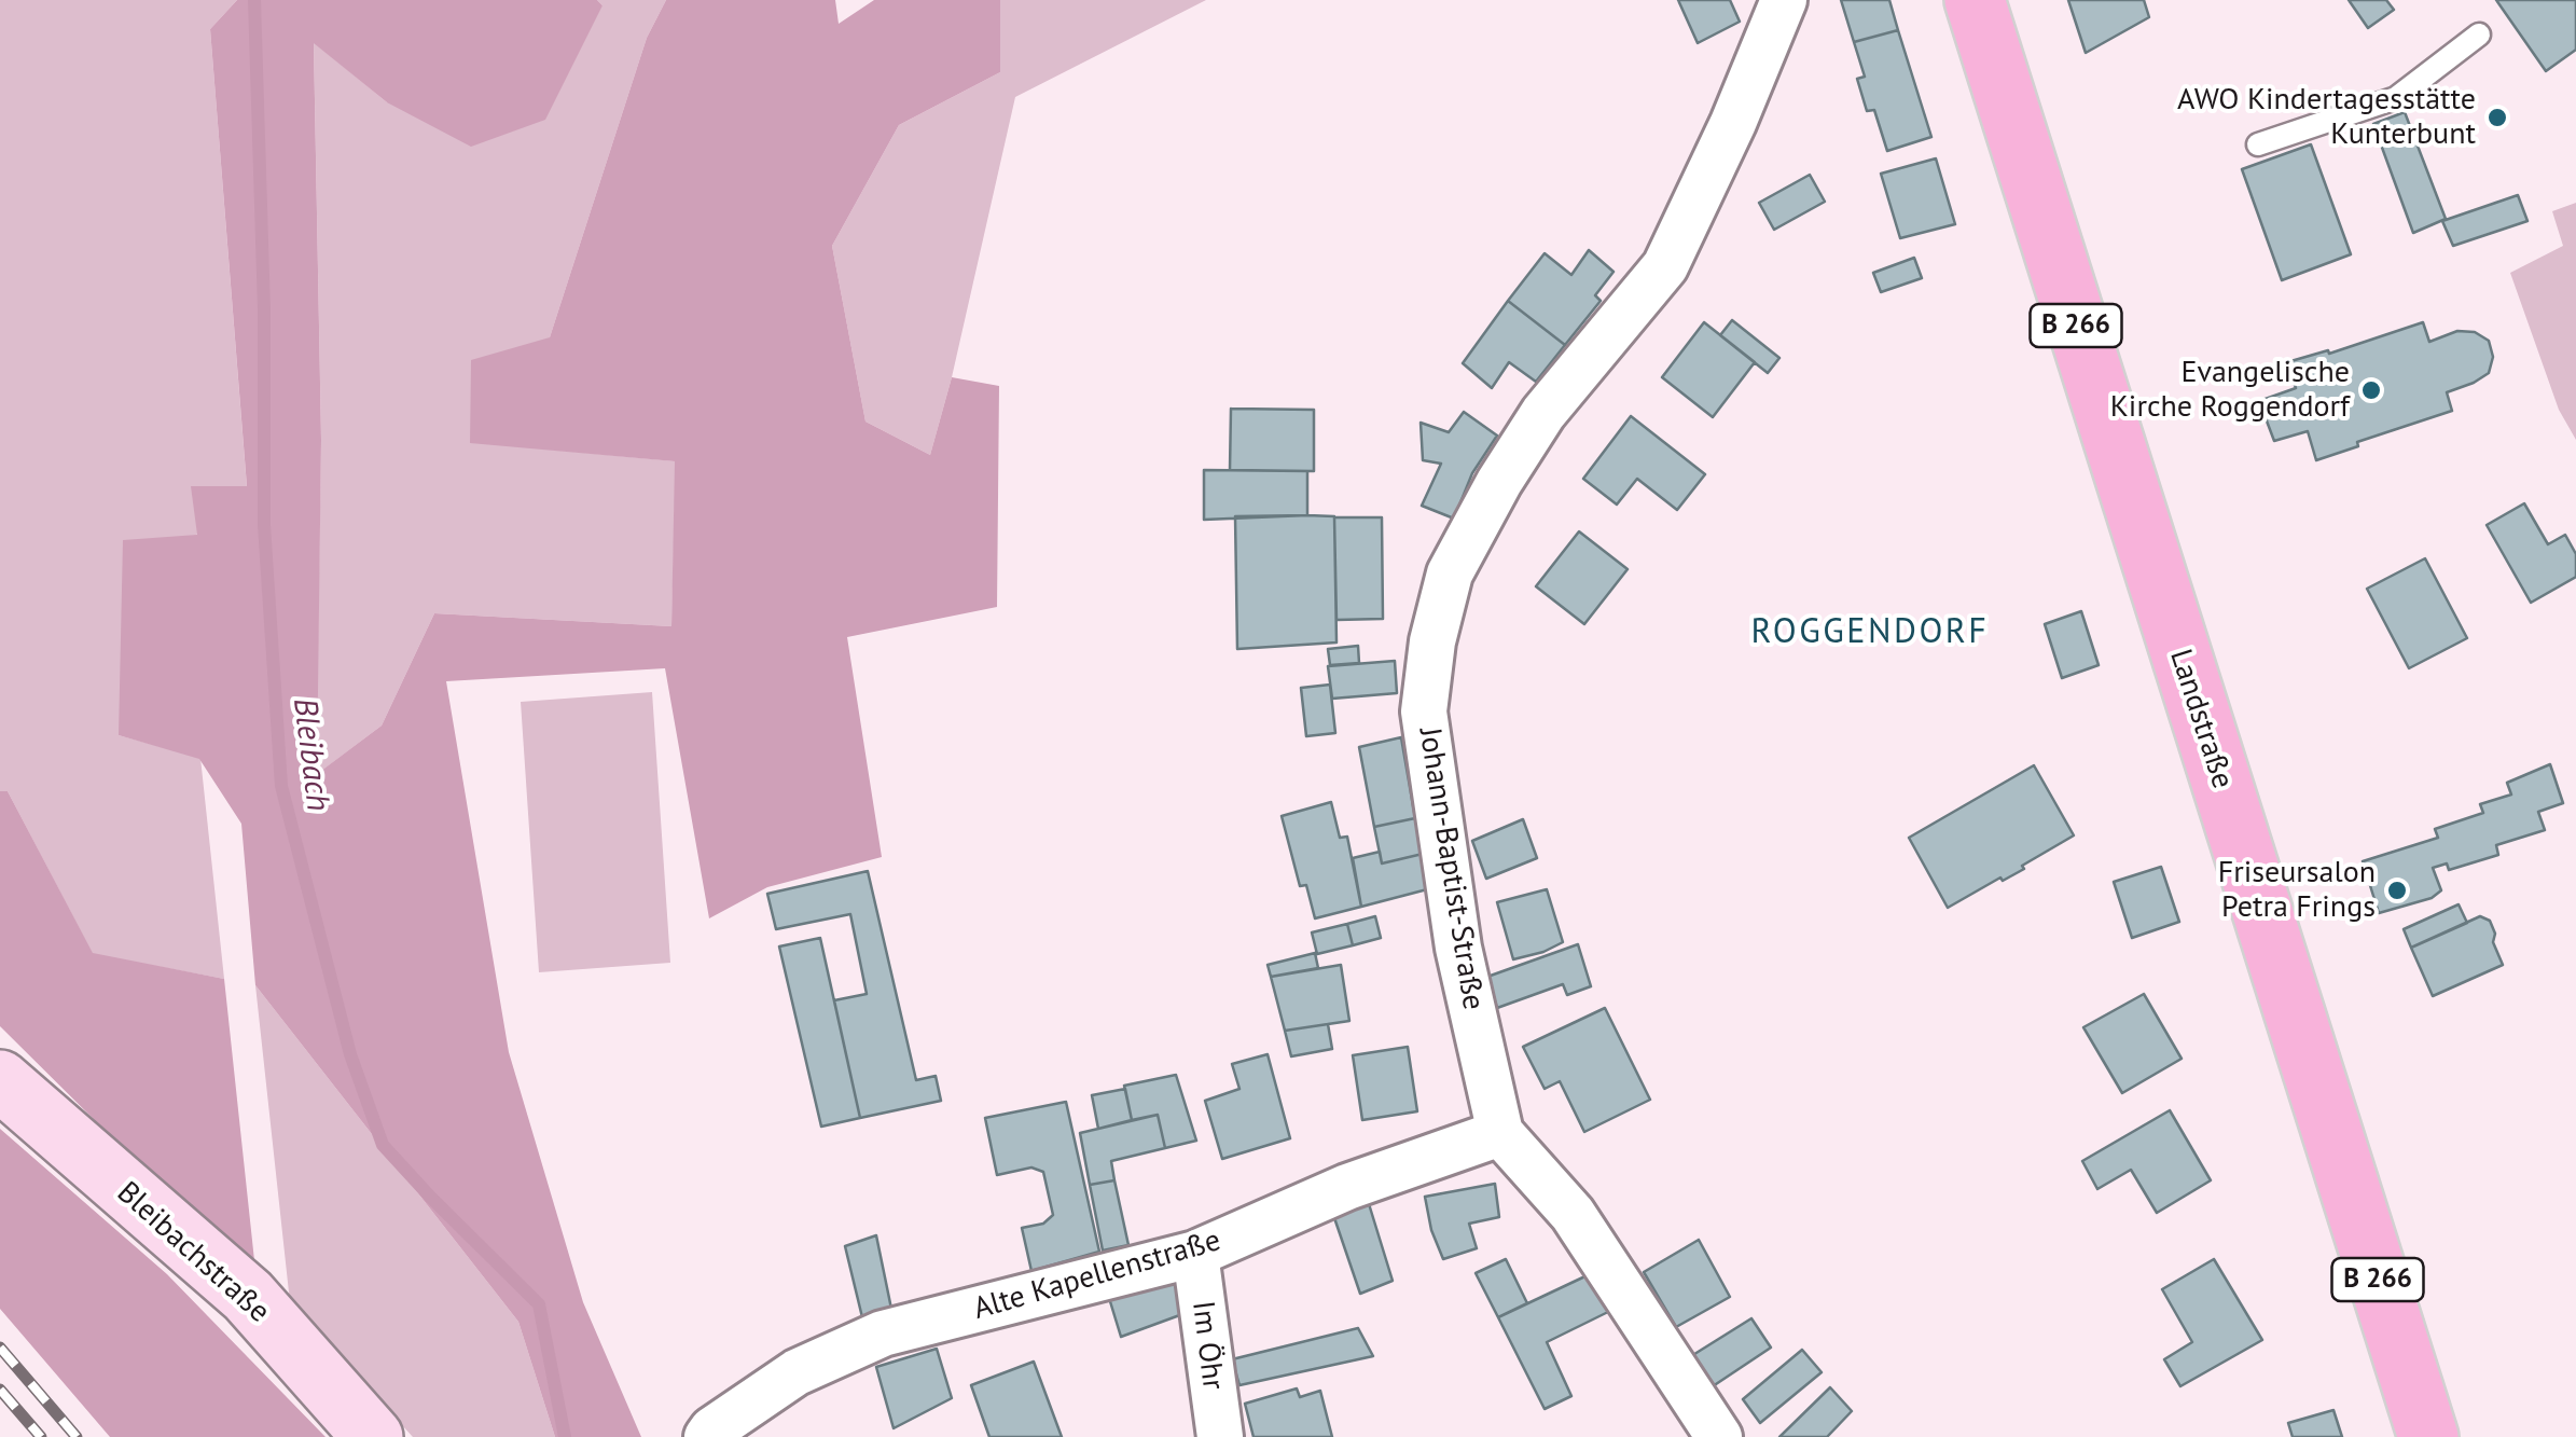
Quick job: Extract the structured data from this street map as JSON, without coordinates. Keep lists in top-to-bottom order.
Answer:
{
  "streets": {
    "main road": ["B 266", "Landstraße", "Bleibachstraße"],
    "street": ["Johann-Baptist-Straße", "Alte Kapellenstraße", "Im Öhr"]
  },
  "crossings": [
    ["Johann-Baptist-Straße", "Alte Kapellenstraße"],
    ["Alte Kapellenstraße", "Im Öhr"]
  ],
  "districts": ["ROGGENDORF"],
  "water": ["Bleibach"],
  "places": ["AWO Kindertagesstätte Kunterbunt", "Evangelische Kirche Roggendorf", "Friseursalon Petra Frings"]
}
